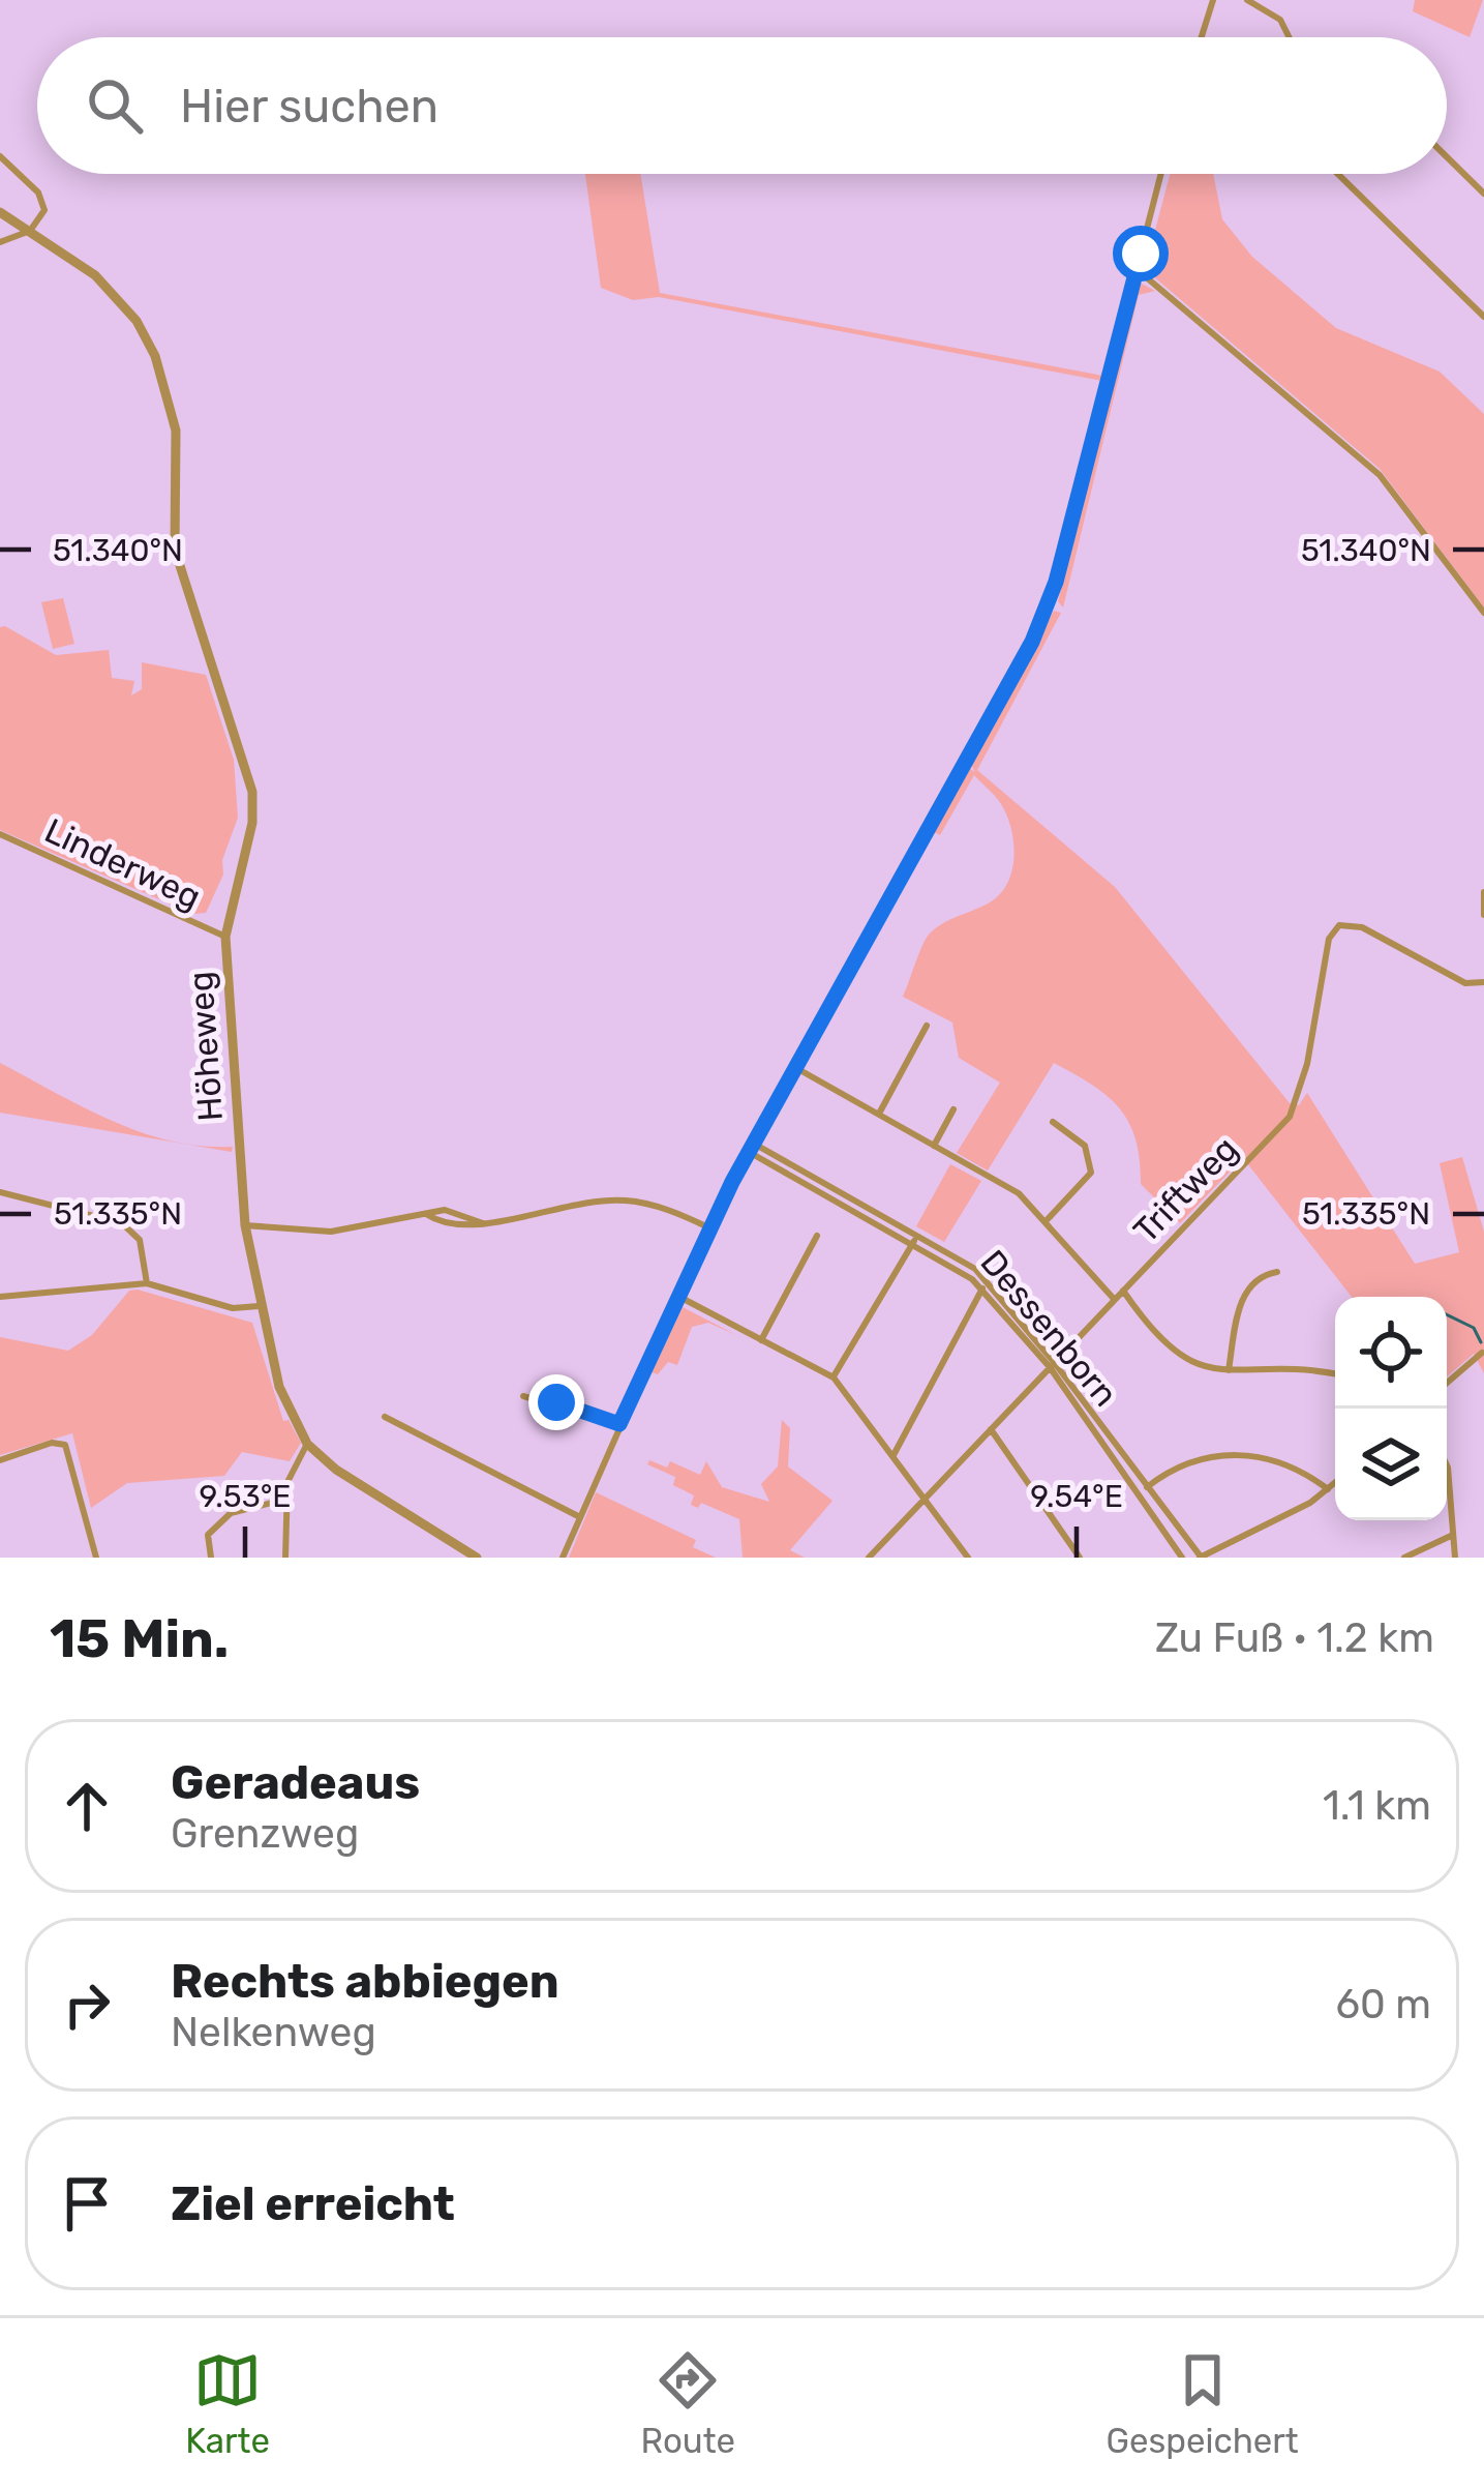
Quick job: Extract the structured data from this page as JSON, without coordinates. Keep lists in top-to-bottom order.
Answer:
{
  "streets": {
    "street": [
      "Linderweg",
      "Höheweg",
      "Triftweg",
      "Dessenborn"
    ]
  },
  "crossings": [
    ["Linderweg", "Höheweg"],
    ["Triftweg", "Dessenborn"]
  ],
  "page": {
    "search": "Hier suchen",
    "heading": ["15 Min.", "Zu Fuß · 1.2 km"],
    "list": [
      ["Geradeaus", "Grenzweg", "1.1 km"],
      ["Rechts abbiegen", "Nelkenweg", "60 m"],
      "Ziel erreicht"
    ],
    "nav": ["Karte", "Route", "Gespeichert"]
  },
  "coordinates": [
    "51.340°N",
    "51.335°N",
    "9.53°E",
    "9.54°E"
  ]
}
